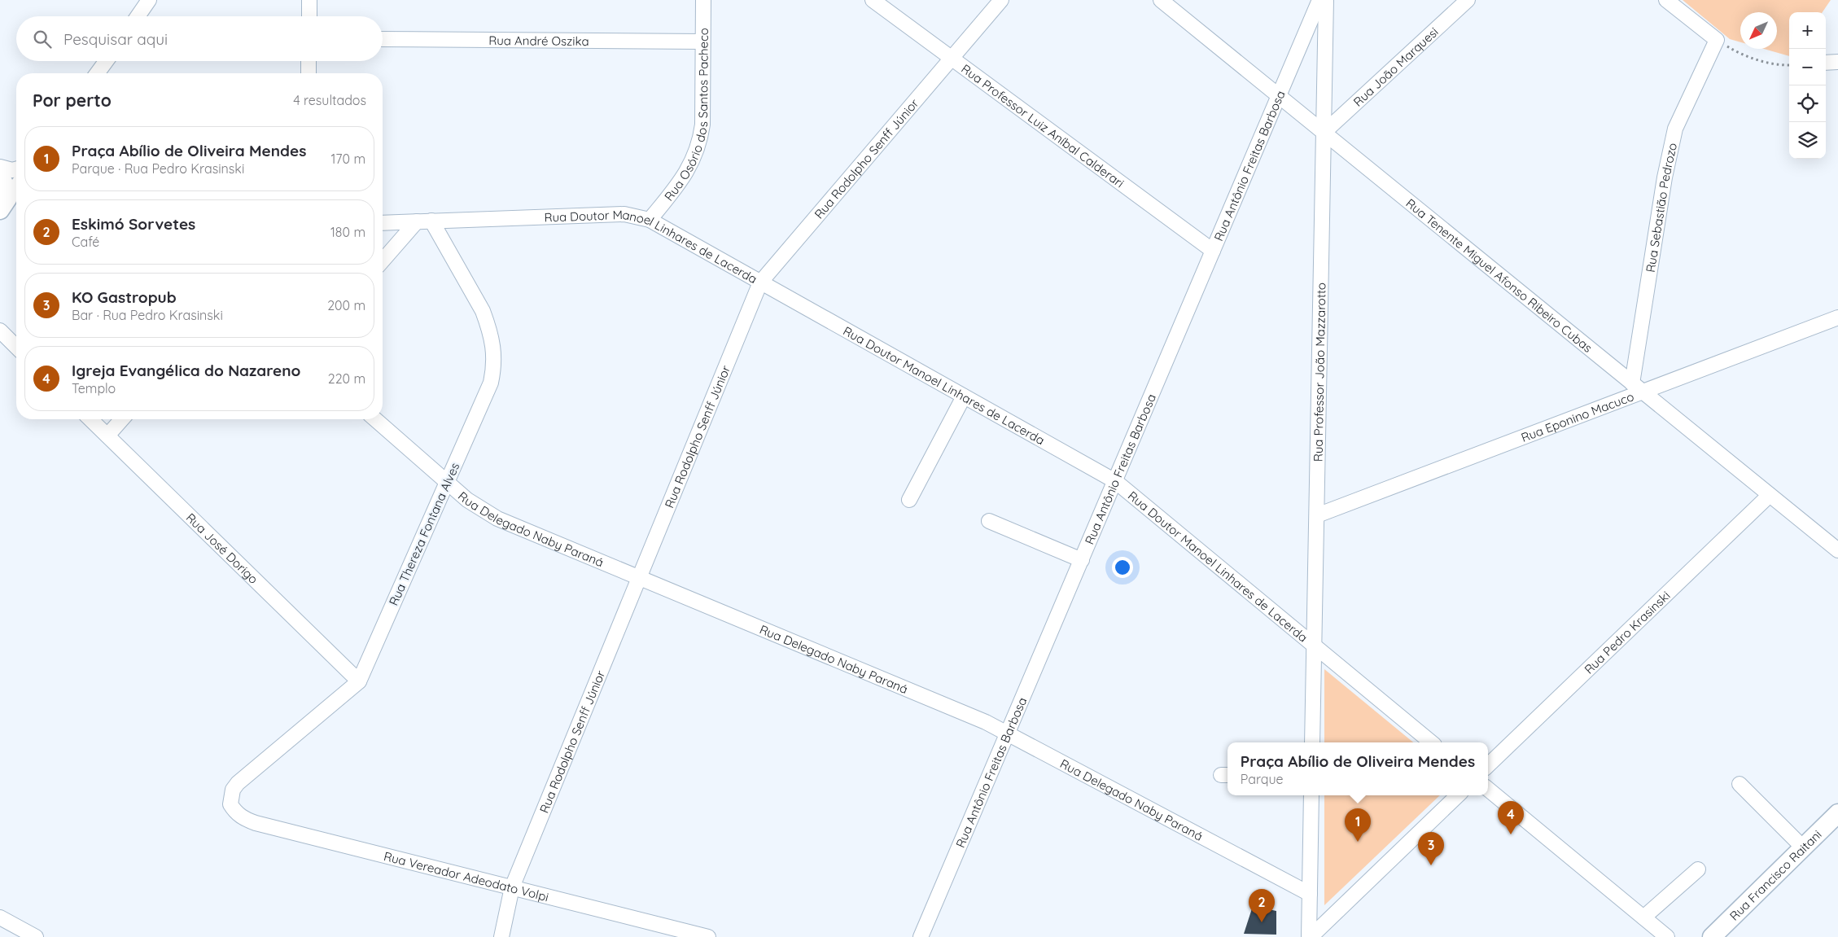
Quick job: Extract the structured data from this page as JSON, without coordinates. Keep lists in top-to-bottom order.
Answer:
{
  "streets": {
    "main road": ["Rua Francisco Raitani"],
    "street": [
      "Rua André Oszika",
      "Rua João Marquesi",
      "Rua Osório dos Santos Pacheco",
      "Rua Professor Luiz Aníbal Calderari",
      "Rua Rodolpho Senff Júnior",
      "Rua Antônio Freitas Barbosa",
      "Rua Sebastião Pedrozo",
      "Rua Doutor Manoel Linhares de Lacerda",
      "Rua Tenente Miguel Afonso Ribeiro Cubas",
      "Rua Professor João Mazzarotto",
      "Rua Eponino Macuco",
      "Rua Delegado Naby Paraná",
      "Rua Thereza Fontana Alves",
      "Rua José Dorigo",
      "Rua Pedro Krasinski",
      "Rua Vereador Adeodato Volpi"
    ]
  },
  "crossings": [
    ["Rua André Oszika", "Rua Osório dos Santos Pacheco"],
    ["Rua João Marquesi", "Rua Tenente Miguel Afonso Ribeiro Cubas"],
    ["Rua João Marquesi", "Rua Professor João Mazzarotto"],
    ["Rua Osório dos Santos Pacheco", "Rua Doutor Manoel Linhares de Lacerda"],
    ["Rua Professor Luiz Aníbal Calderari", "Rua Rodolpho Senff Júnior"],
    ["Rua Professor Luiz Aníbal Calderari", "Rua Antônio Freitas Barbosa"],
    ["Rua Rodolpho Senff Júnior", "Rua Doutor Manoel Linhares de Lacerda"],
    ["Rua Rodolpho Senff Júnior", "Rua Delegado Naby Paraná"],
    ["Rua Rodolpho Senff Júnior", "Rua Vereador Adeodato Volpi"],
    ["Rua Antônio Freitas Barbosa", "Rua Doutor Manoel Linhares de Lacerda"],
    ["Rua Antônio Freitas Barbosa", "Rua Tenente Miguel Afonso Ribeiro Cubas"],
    ["Rua Antônio Freitas Barbosa", "Rua Delegado Naby Paraná"],
    ["Rua Sebastião Pedrozo", "Rua Tenente Miguel Afonso Ribeiro Cubas"],
    ["Rua Sebastião Pedrozo", "Rua Eponino Macuco"],
    ["Rua Doutor Manoel Linhares de Lacerda", "Rua Professor João Mazzarotto"],
    ["Rua Doutor Manoel Linhares de Lacerda", "Rua Thereza Fontana Alves"],
    ["Rua Tenente Miguel Afonso Ribeiro Cubas", "Rua Professor João Mazzarotto"],
    ["Rua Tenente Miguel Afonso Ribeiro Cubas", "Rua Eponino Macuco"],
    ["Rua Tenente Miguel Afonso Ribeiro Cubas", "Rua Pedro Krasinski"],
    ["Rua Professor João Mazzarotto", "Rua Eponino Macuco"],
    ["Rua Delegado Naby Paraná", "Rua Thereza Fontana Alves"],
    ["Rua Thereza Fontana Alves", "Rua José Dorigo"],
    ["Rua Thereza Fontana Alves", "Rua Vereador Adeodato Volpi"]
  ],
  "north": "bottom left",
  "page": {
    "map_buttons": ["+", "−"],
    "search": "Pesquisar aqui",
    "heading": ["Por perto", "4 resultados"],
    "list": [
      {
        "mark": "1",
        "name": "Praça Abílio de Oliveira Mendes",
        "note": "Parque · Rua Pedro Krasinski",
        "value": "170 m"
      },
      {
        "mark": "2",
        "name": "Eskimó Sorvetes",
        "note": "Café",
        "value": "180 m"
      },
      {
        "mark": "3",
        "name": "KO Gastropub",
        "note": "Bar · Rua Pedro Krasinski",
        "value": "200 m"
      },
      {
        "mark": "4",
        "name": "Igreja Evangélica do Nazareno",
        "note": "Templo",
        "value": "220 m"
      }
    ],
    "popup": ["Praça Abílio de Oliveira Mendes", "Parque"],
    "pins": [
      "4",
      "1",
      "3",
      "2"
    ]
  }
}
